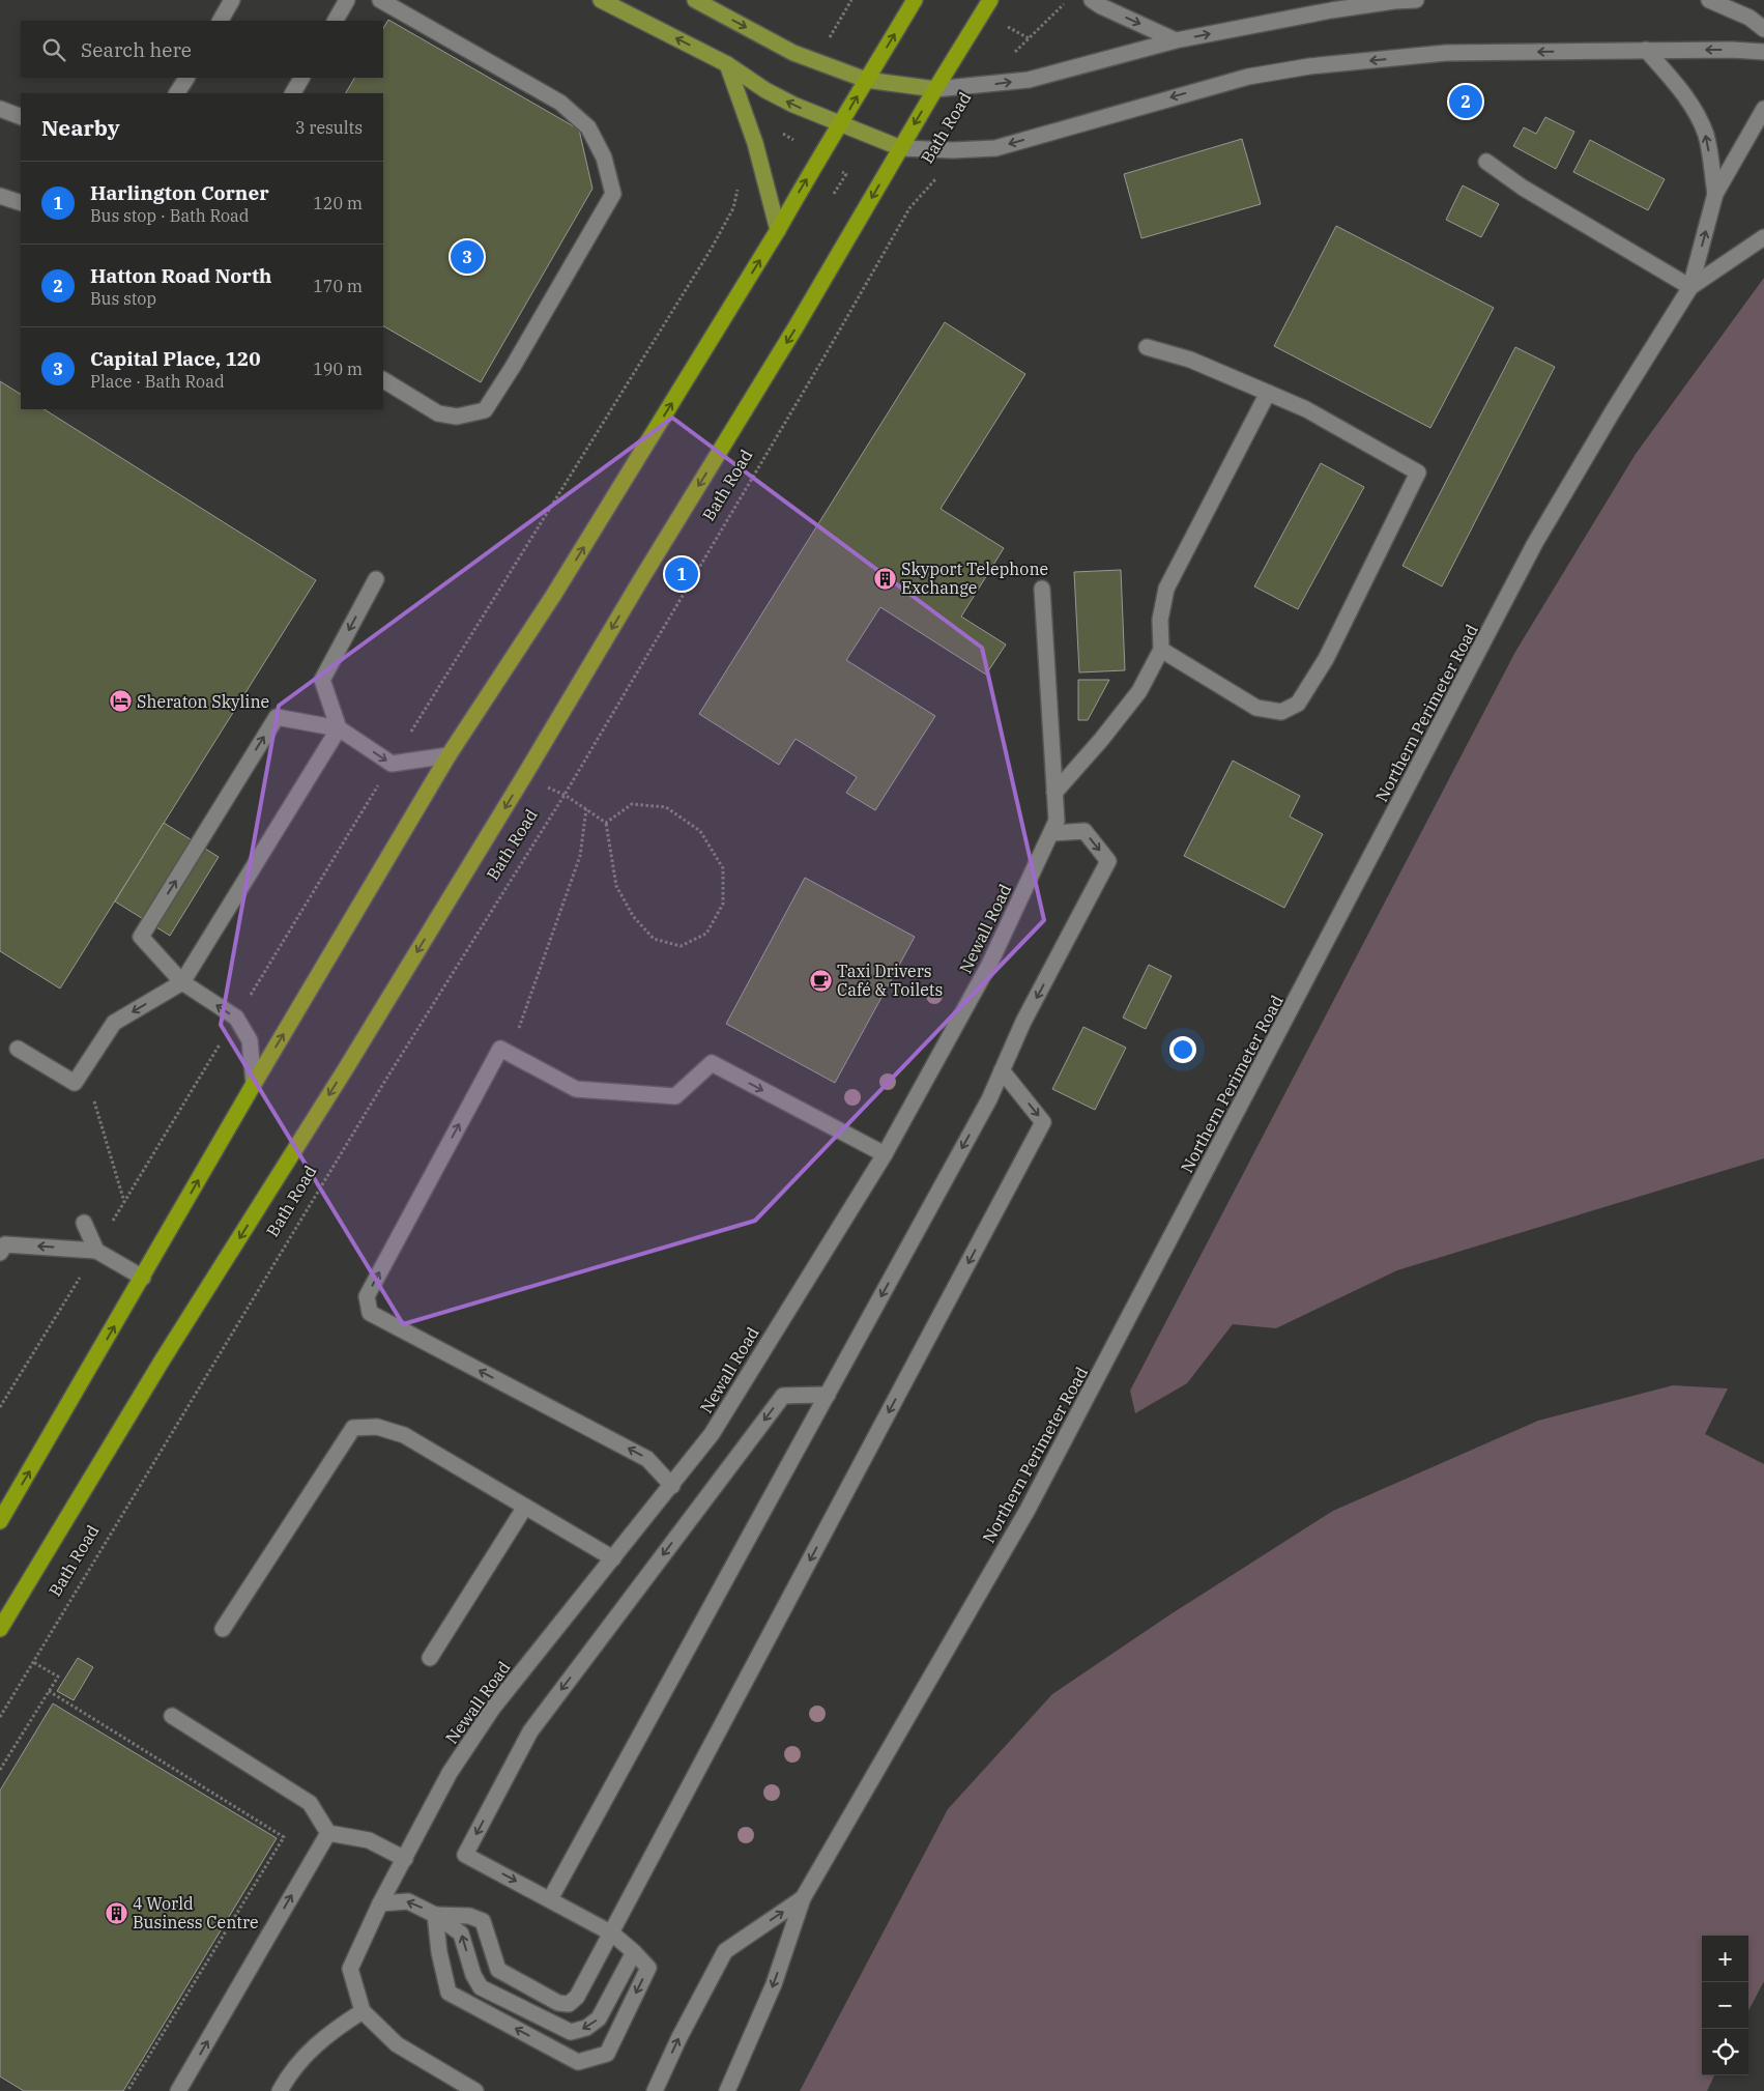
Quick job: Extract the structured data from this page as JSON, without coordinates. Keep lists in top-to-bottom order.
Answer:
{
  "streets": {
    "highway": ["Bath Road"],
    "street": ["Northern Perimeter Road", "Newall Road"]
  },
  "places": {
    "building": ["Skyport Telephone Exchange", "4 World Business Centre"],
    "hotel": ["Sheraton Skyline"],
    "cafe": ["Taxi Drivers Café & Toilets"]
  },
  "page": {
    "search": "Search here",
    "pins": ["2", "3", "1"],
    "heading": ["Nearby", "3 results"],
    "list": [
      {
        "mark": "1",
        "name": "Harlington Corner",
        "note": "Bus stop · Bath Road",
        "value": "120 m"
      },
      {
        "mark": "2",
        "name": "Hatton Road North",
        "note": "Bus stop",
        "value": "170 m"
      },
      {
        "mark": "3",
        "name": "Capital Place, 120",
        "note": "Place · Bath Road",
        "value": "190 m"
      }
    ],
    "map_buttons": ["+", "−"]
  }
}
